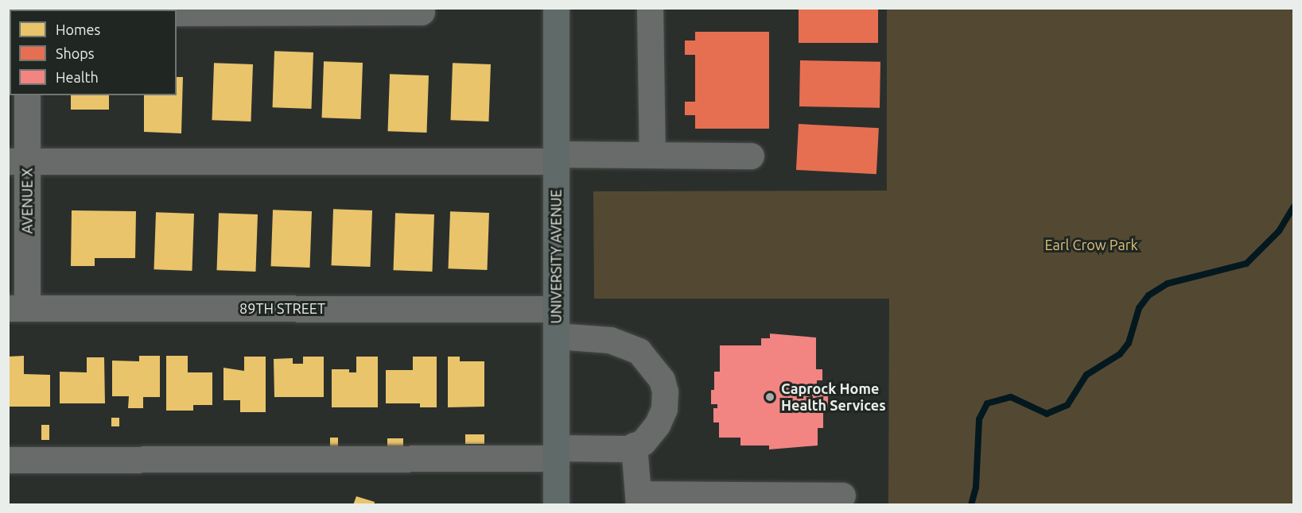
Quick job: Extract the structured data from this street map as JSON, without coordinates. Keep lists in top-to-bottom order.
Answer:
{
  "streets": {
    "main road": ["UNIVERSITY AVENUE"],
    "street": ["AVENUE X", "89TH STREET"]
  },
  "crossings": [
    ["AVENUE X", "89TH STREET"],
    ["UNIVERSITY AVENUE", "89TH STREET"]
  ],
  "parks": ["Earl Crow Park"],
  "places": ["Caprock Home Health Services"],
  "legend": ["Homes", "Shops", "Health"]
}
